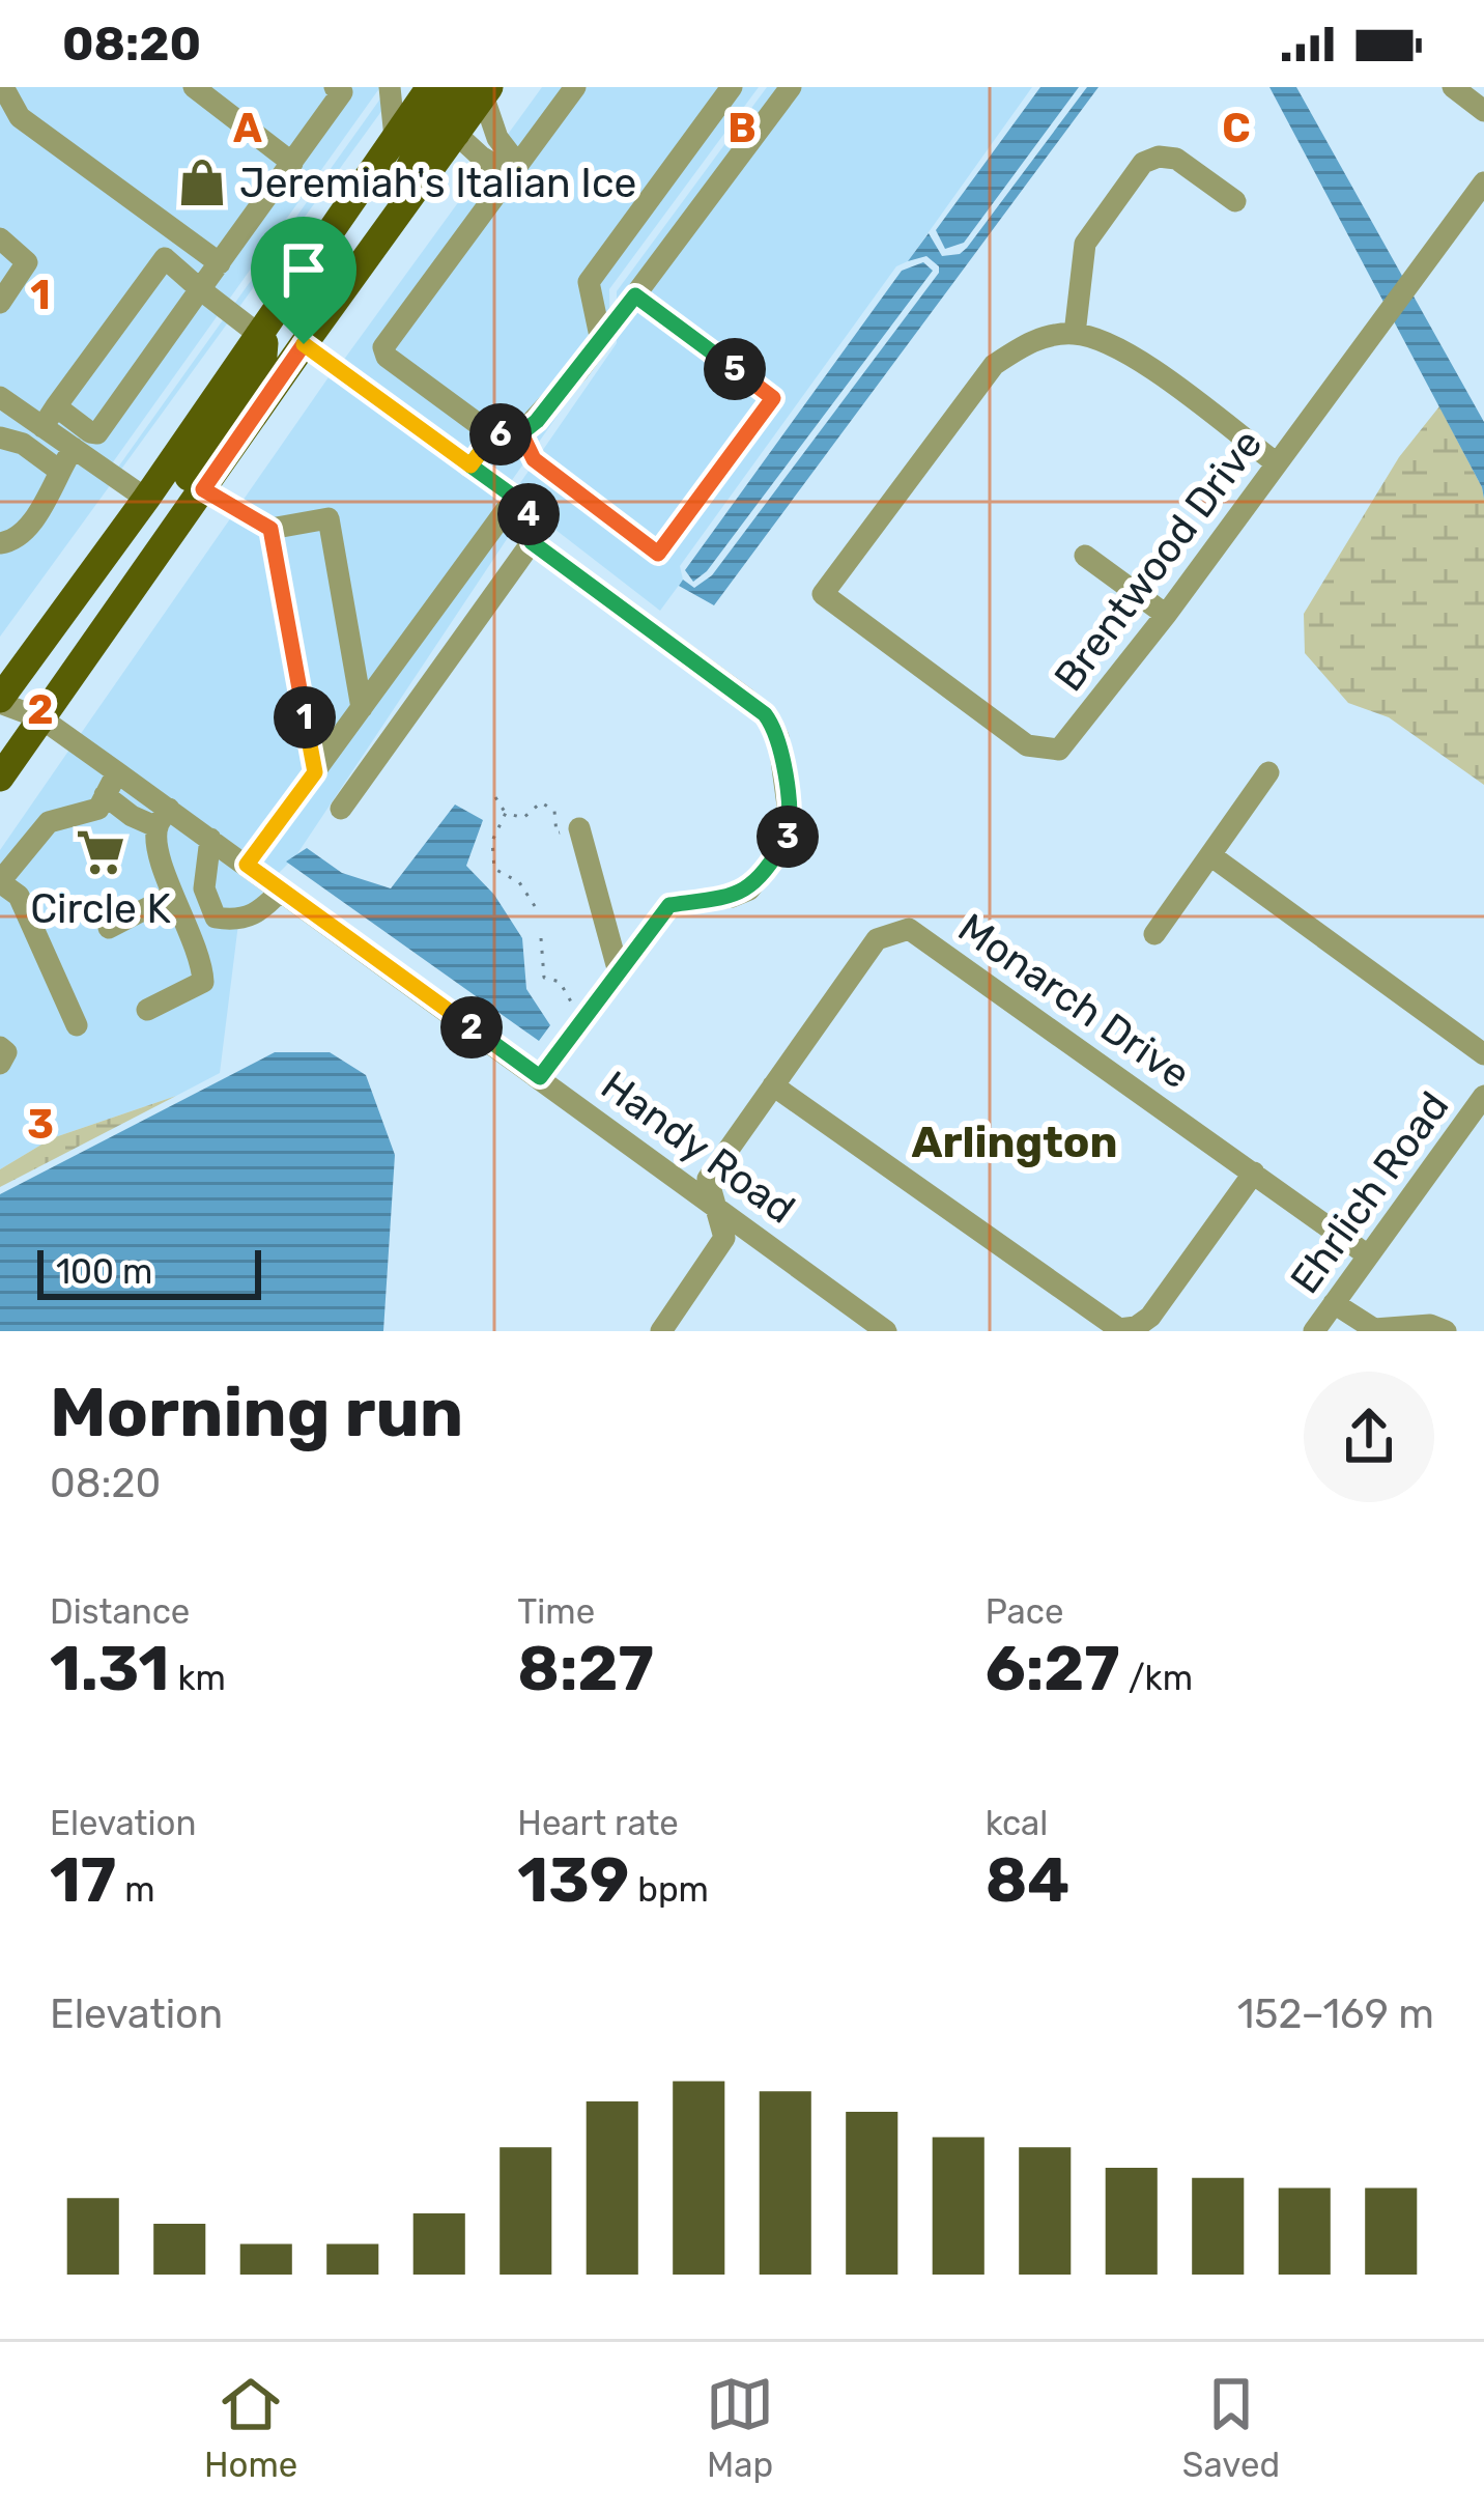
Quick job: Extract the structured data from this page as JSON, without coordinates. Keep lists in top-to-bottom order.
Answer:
{
  "streets": {
    "street": [
      "Brentwood Drive",
      "Monarch Drive",
      "Handy Road",
      "Ehrlich Road"
    ]
  },
  "crossings": [
    ["Monarch Drive", "Handy Road"],
    ["Monarch Drive", "Ehrlich Road"]
  ],
  "districts": ["Arlington"],
  "places": {
    "shop": ["Jeremiah's Italian Ice"],
    "supermarket": ["Circle K"]
  },
  "scale_bar": "100 m",
  "page": {
    "status": "08:20",
    "pins": [
      "5",
      "6",
      "4",
      "1",
      "3",
      "2"
    ],
    "scale": "100 m",
    "heading": ["Morning run", "08:20"],
    "stats": [
      ["Distance", "1.31 km"],
      ["Time", "8:27"],
      ["Pace", "6:27 /km"],
      ["Elevation", "17 m"],
      ["Heart rate", "139 bpm"],
      ["kcal", "84"]
    ],
    "chart": ["Elevation", "152–169 m"],
    "tabs": ["Home", "Map", "Saved"]
  },
  "grid": {
    "columns": ["A", "B", "C"],
    "rows": ["1", "2", "3"]
  }
}
